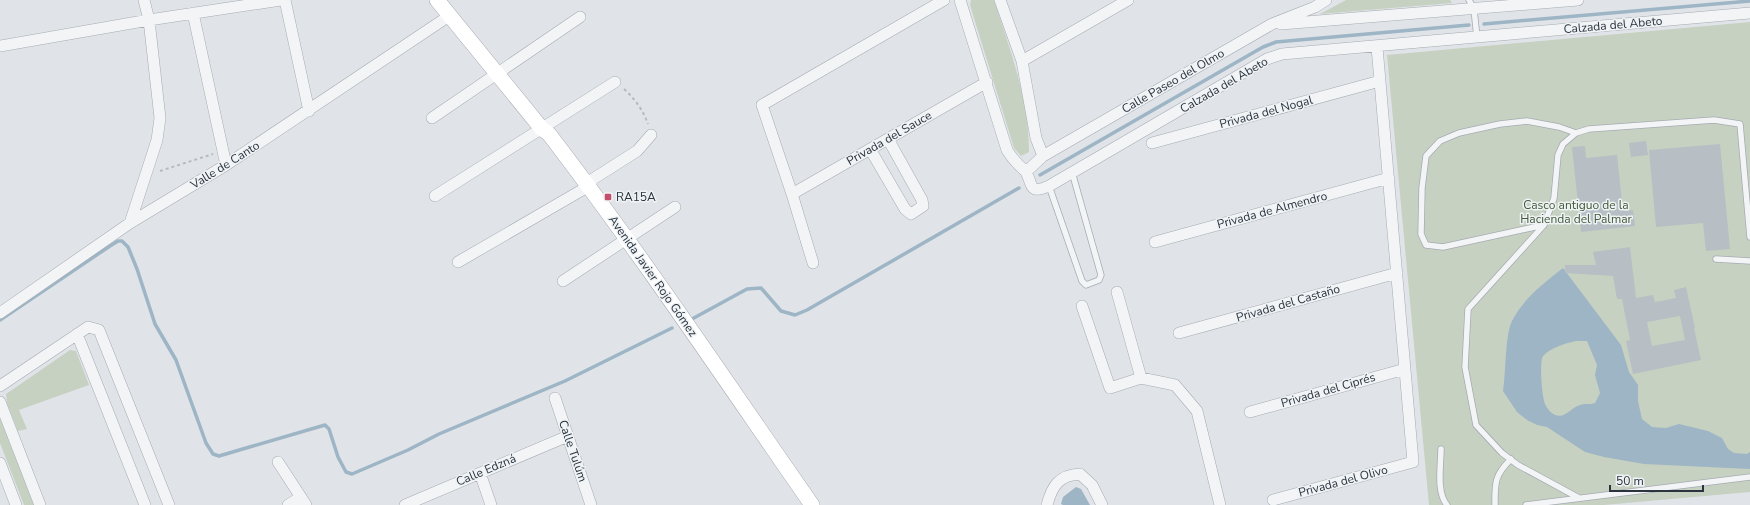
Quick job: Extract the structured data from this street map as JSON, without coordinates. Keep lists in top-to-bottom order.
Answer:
{
  "streets": {
    "street": [
      "Calzada del Abeto",
      "Calle Paseo del Olmo",
      "Privada del Nogal",
      "Privada del Sauce",
      "Valle de Canto",
      "Privada de Almendro",
      "Avenida Javier Rojo Gómez",
      "Privada del Castaño",
      "Privada del Ciprés",
      "Calle Tulúm",
      "Calle Edzná",
      "Privada del Olivo"
    ]
  },
  "crossings": [
    ["Calzada del Abeto", "Calle Paseo del Olmo"],
    ["Valle de Canto", "Avenida Javier Rojo Gómez"],
    ["Privada del Ciprés", "Privada del Olivo"],
    ["Calle Tulúm", "Calle Edzná"]
  ],
  "parks": ["Casco antiguo de la Hacienda del Palmar"],
  "places": {
    "transit": ["RA15A"]
  },
  "scale_bar": "50 m"
}
